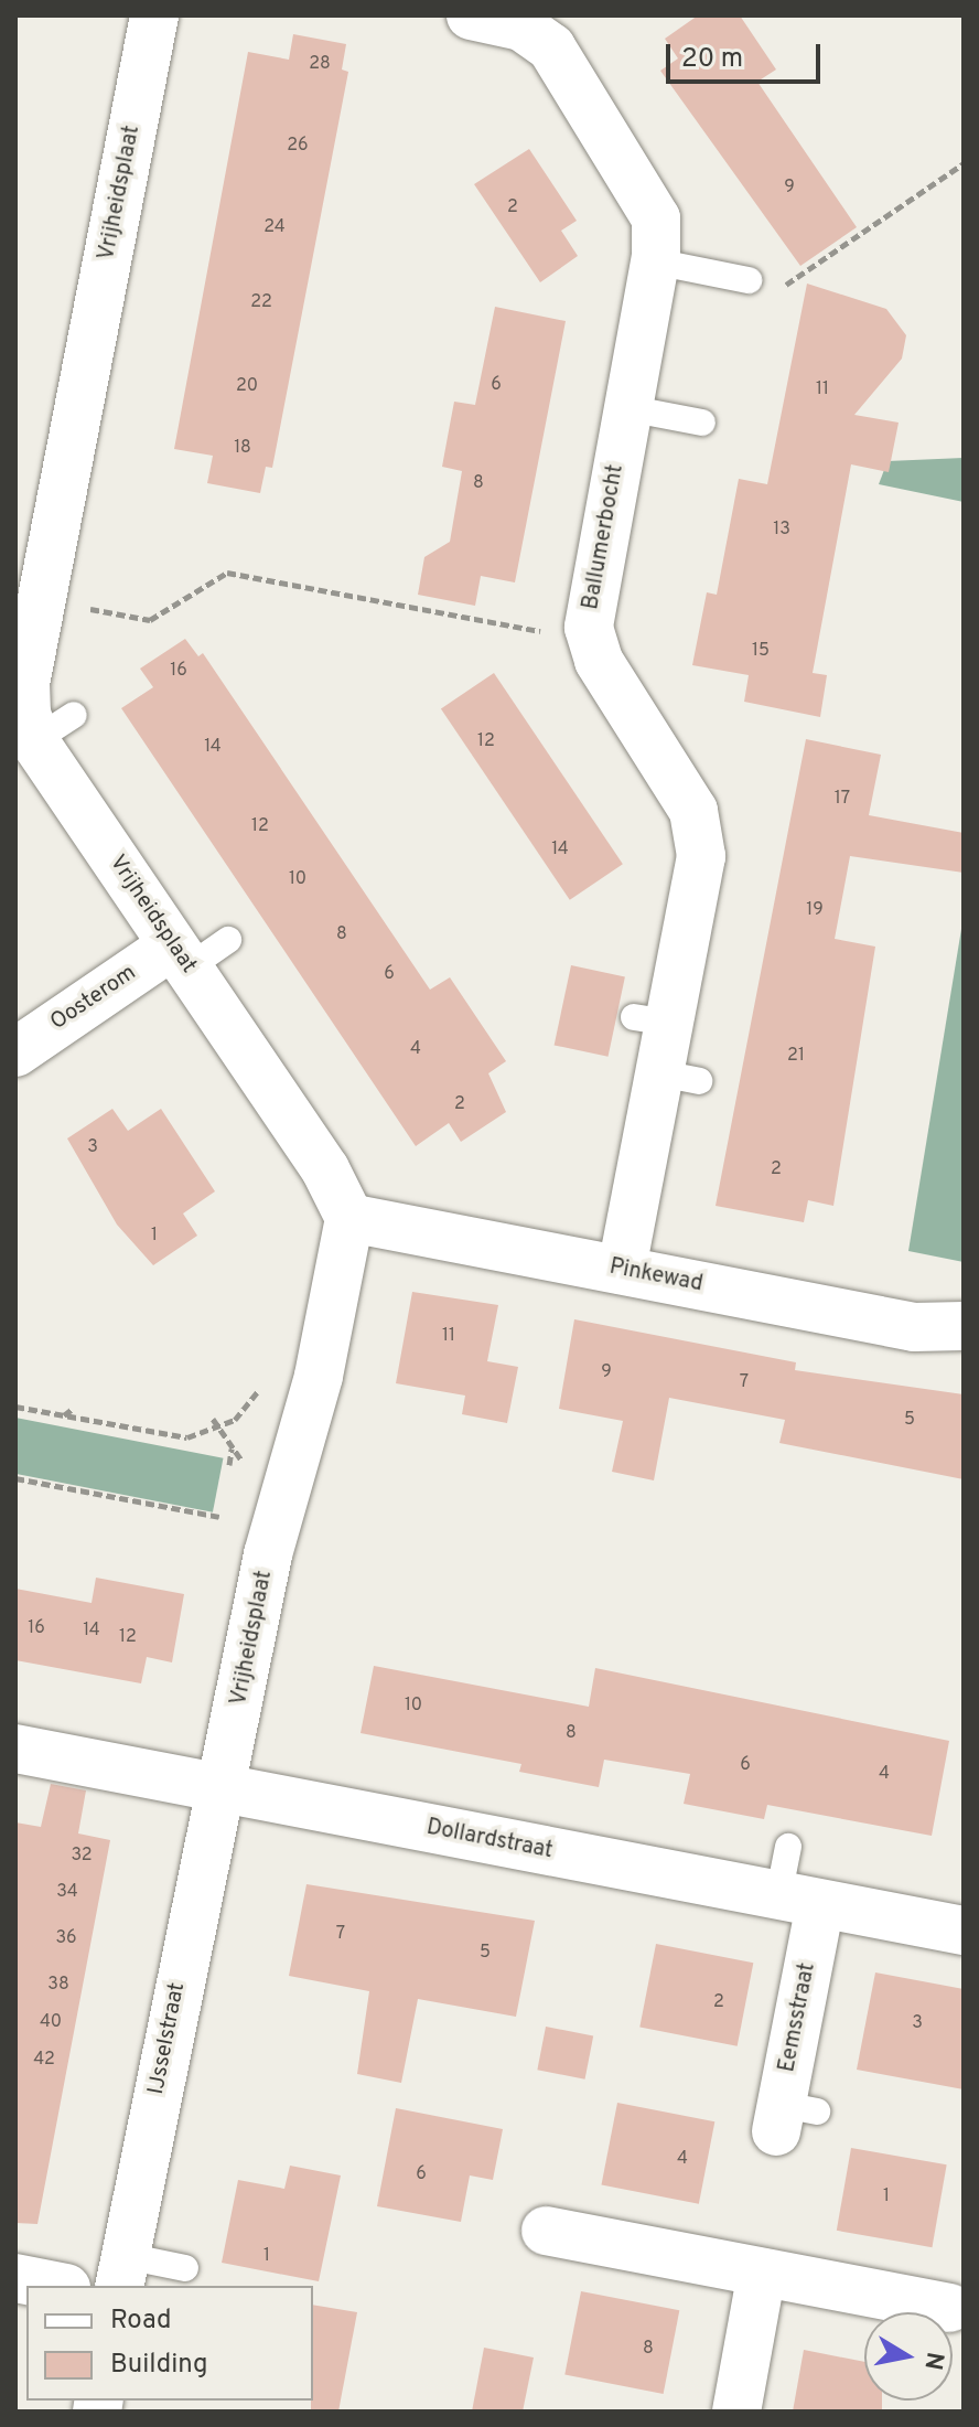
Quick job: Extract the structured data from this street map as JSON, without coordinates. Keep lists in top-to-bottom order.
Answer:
{
  "streets": {
    "street": [
      "Vrijheidsplaat",
      "Ballumerbocht",
      "Oosterom",
      "Pinkewad",
      "Dollardstraat",
      "Eemsstraat",
      "IJsselstraat"
    ]
  },
  "crossings": [
    ["Vrijheidsplaat", "Oosterom"],
    ["Vrijheidsplaat", "Pinkewad"],
    ["Vrijheidsplaat", "Dollardstraat"],
    ["Vrijheidsplaat", "IJsselstraat"],
    ["Ballumerbocht", "Pinkewad"],
    ["Dollardstraat", "Eemsstraat"],
    ["Dollardstraat", "IJsselstraat"]
  ],
  "house_numbers": [
    "28",
    "26",
    "9",
    "2",
    "24",
    "22",
    "6",
    "20",
    "11",
    "18",
    "8",
    "13",
    "15",
    "16",
    "12",
    "14",
    "17",
    "12",
    "14",
    "10",
    "19",
    "8",
    "6",
    "4",
    "21",
    "2",
    "3",
    "2",
    "1",
    "11",
    "9",
    "7",
    "5",
    "16",
    "14",
    "12",
    "10",
    "8",
    "6",
    "4",
    "32",
    "34",
    "7",
    "36",
    "5",
    "38",
    "2",
    "40",
    "3",
    "42",
    "4",
    "6",
    "1",
    "1",
    "8"
  ],
  "legend": ["Road", "Building"],
  "scale_bar": "20 m",
  "north": "right"
}
